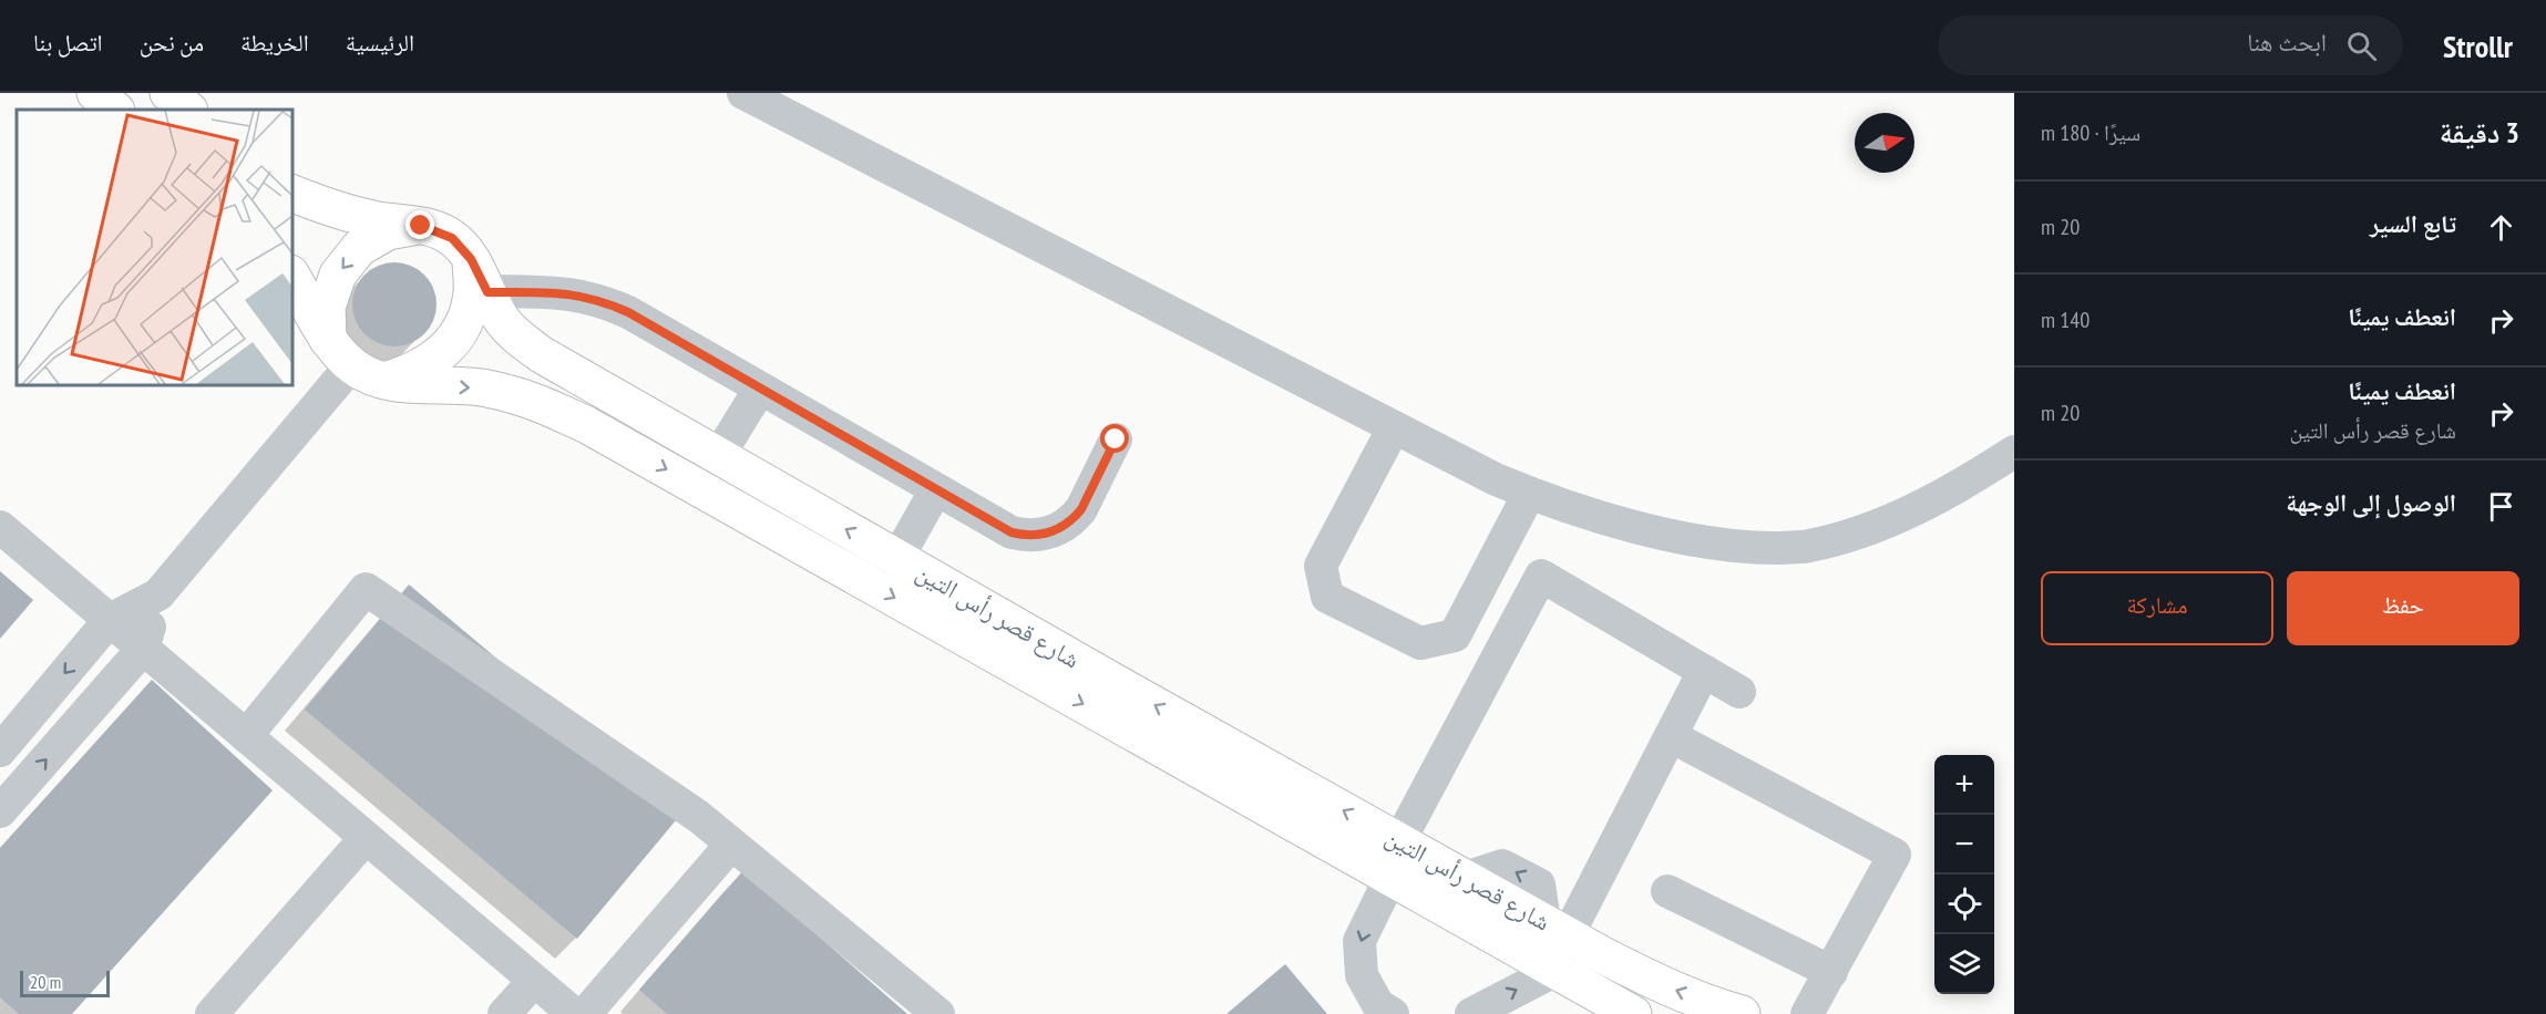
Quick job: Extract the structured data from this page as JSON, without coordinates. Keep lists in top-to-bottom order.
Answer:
{
  "streets": {
    "main road": ["شارع قصر رأس التين"]
  },
  "scale_bar": "20 m",
  "north": "right",
  "page": {
    "header": "Strollr",
    "search": "ابحث هنا",
    "nav": [
      "الرئيسية",
      "الخريطة",
      "من نحن",
      "اتصل بنا"
    ],
    "heading": ["3 دقيقة", "سيرًا · 180 m"],
    "list": [
      ["تابع السير", "20 m"],
      ["انعطف يمينًا", "140 m"],
      ["انعطف يمينًا", "شارع قصر رأس التين", "20 m"],
      "الوصول إلى الوجهة"
    ],
    "buttons": ["حفظ", "مشاركة"],
    "map_buttons": ["+", "−"],
    "scale": "20 m"
  }
}
